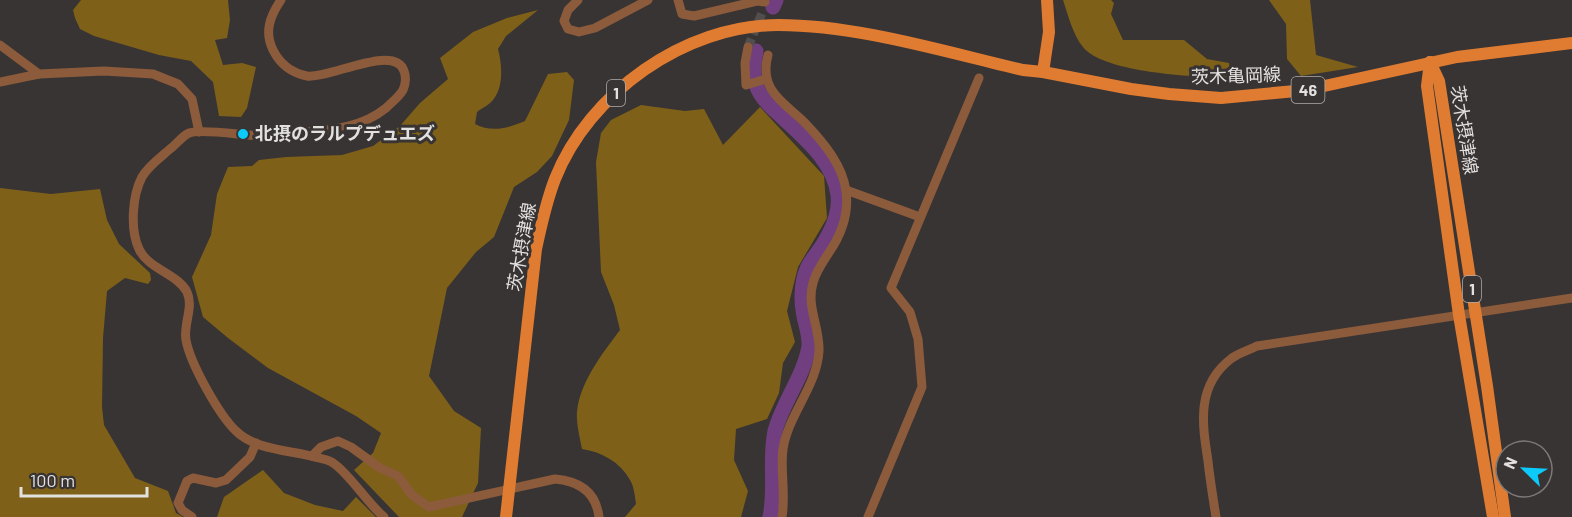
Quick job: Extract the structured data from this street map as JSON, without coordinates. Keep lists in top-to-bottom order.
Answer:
{
  "streets": {
    "main road": [
      "茨木亀岡線",
      "46",
      "1",
      "茨木摂津線"
    ]
  },
  "crossings": [
    ["茨木亀岡線", "茨木摂津線"]
  ],
  "places": ["北摂のラルプデュエズ"],
  "scale_bar": "100 m",
  "north": "top left"
}
